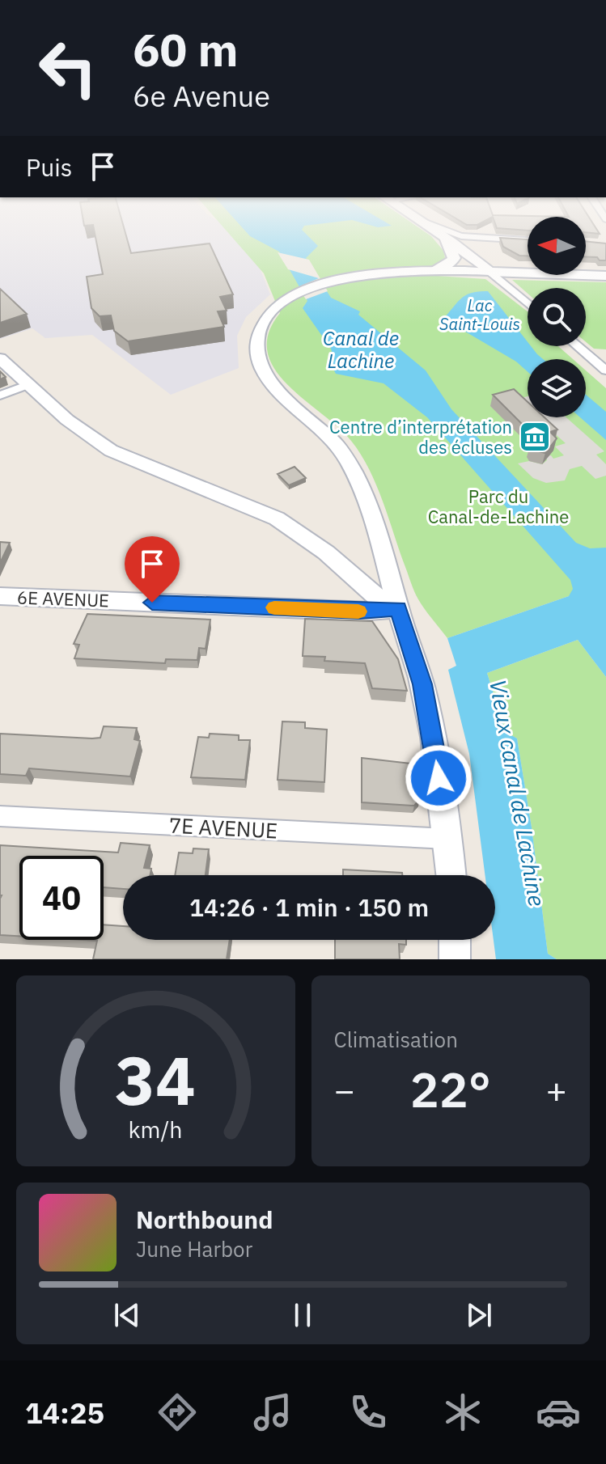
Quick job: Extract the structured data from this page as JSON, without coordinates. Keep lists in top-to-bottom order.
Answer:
{
  "streets": {
    "street": ["6E AVENUE", "7E AVENUE"]
  },
  "water": ["Lac Saint-Louis", "Canal de Lachine", "Vieux canal de Lachine"],
  "parks": ["Parc du Canal-de-Lachine"],
  "places": {
    "museum": ["Centre d’interprétation des écluses"]
  },
  "north": "left",
  "page": {
    "turn": ["60 m", "6e Avenue"],
    "then": "Puis",
    "limit": "40",
    "trip": "14:26 · 1 min · 150 m",
    "tile": "Climatisation",
    "heat": ["−", "22°", "+"],
    "song": ["Northbound", "June Harbor"],
    "tabs": "14:25",
    "gauge": ["34", "km/h"]
  }
}
